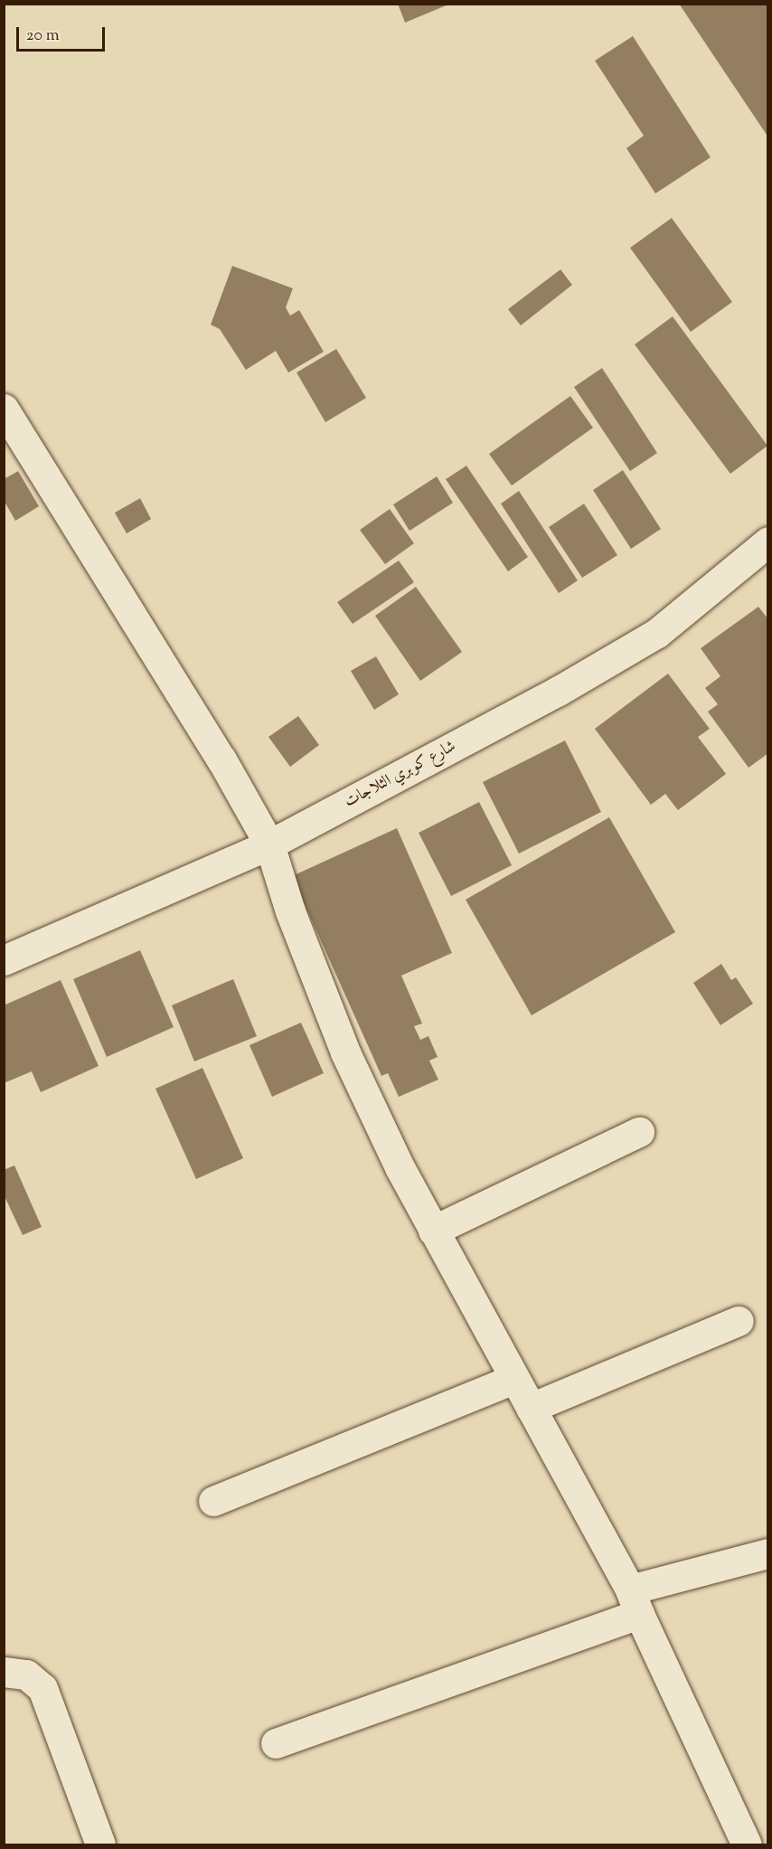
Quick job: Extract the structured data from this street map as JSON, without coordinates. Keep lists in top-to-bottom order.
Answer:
{
  "streets": {
    "street": ["شارع كوبري الثلاجات"]
  },
  "scale_bar": "20 m"
}
